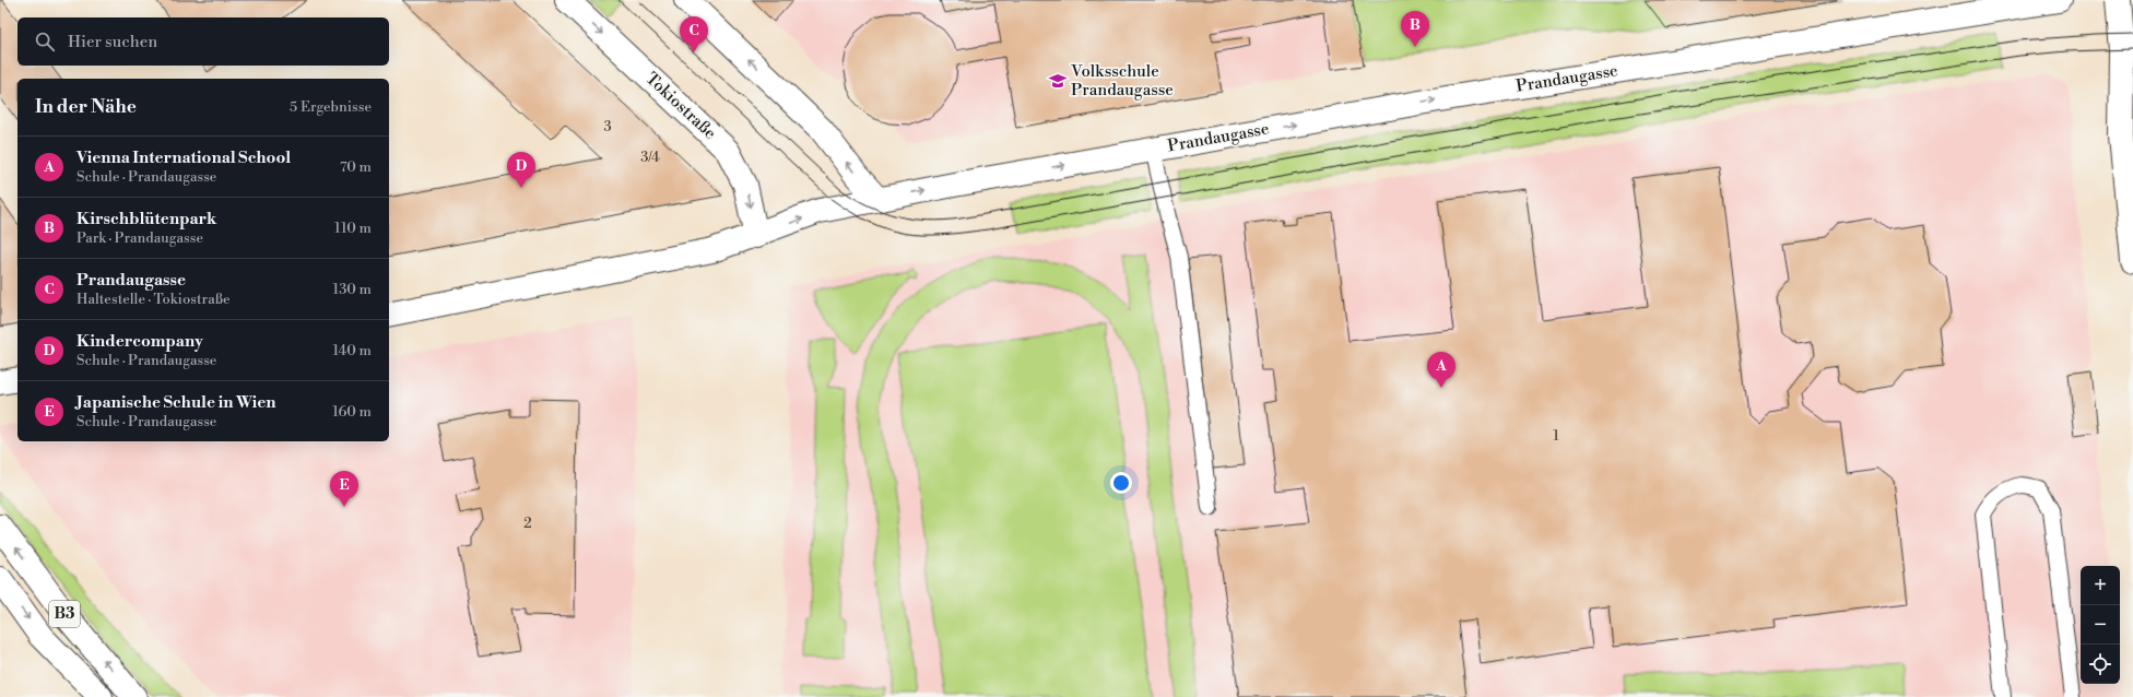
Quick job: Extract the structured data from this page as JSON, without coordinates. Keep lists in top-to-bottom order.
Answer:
{
  "streets": {
    "street": ["Prandaugasse", "Tokiostraße", "B3"]
  },
  "crossings": [
    ["Prandaugasse", "Tokiostraße"]
  ],
  "one_way": ["Prandaugasse"],
  "places": {
    "school or university": ["Volksschule Prandaugasse"]
  },
  "house_numbers": [
    "3",
    "3/4",
    "1",
    "2"
  ],
  "page": {
    "pins": [
      "B",
      "C",
      "D",
      "A",
      "E"
    ],
    "search": "Hier suchen",
    "heading": ["In der Nähe", "5 Ergebnisse"],
    "list": [
      {
        "mark": "A",
        "name": "Vienna International School",
        "note": "Schule · Prandaugasse",
        "value": "70 m"
      },
      {
        "mark": "B",
        "name": "Kirschblütenpark",
        "note": "Park · Prandaugasse",
        "value": "110 m"
      },
      {
        "mark": "C",
        "name": "Prandaugasse",
        "note": "Haltestelle · Tokiostraße",
        "value": "130 m"
      },
      {
        "mark": "D",
        "name": "Kindercompany",
        "note": "Schule · Prandaugasse",
        "value": "140 m"
      },
      {
        "mark": "E",
        "name": "Japanische Schule in Wien",
        "note": "Schule · Prandaugasse",
        "value": "160 m"
      }
    ],
    "map_buttons": ["+", "−"]
  }
}
